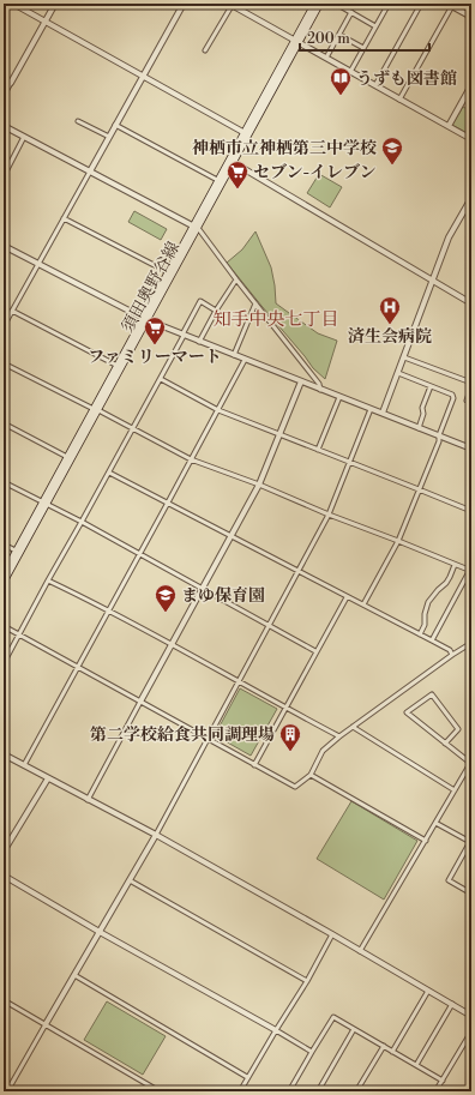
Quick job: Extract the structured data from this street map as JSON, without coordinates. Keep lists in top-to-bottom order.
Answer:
{
  "streets": {
    "main road": ["須田奥野谷線"]
  },
  "districts": ["知手中央七丁目"],
  "places": {
    "library": ["うずも図書館"],
    "school or university": ["神栖市立神栖第三中学校", "まゆ保育園"],
    "supermarket": ["セブン-イレブン", "ファミリーマート"],
    "hospital": ["済生会病院"],
    "building": ["第二学校給食共同調理場"]
  },
  "scale_bar": "200 m"
}
